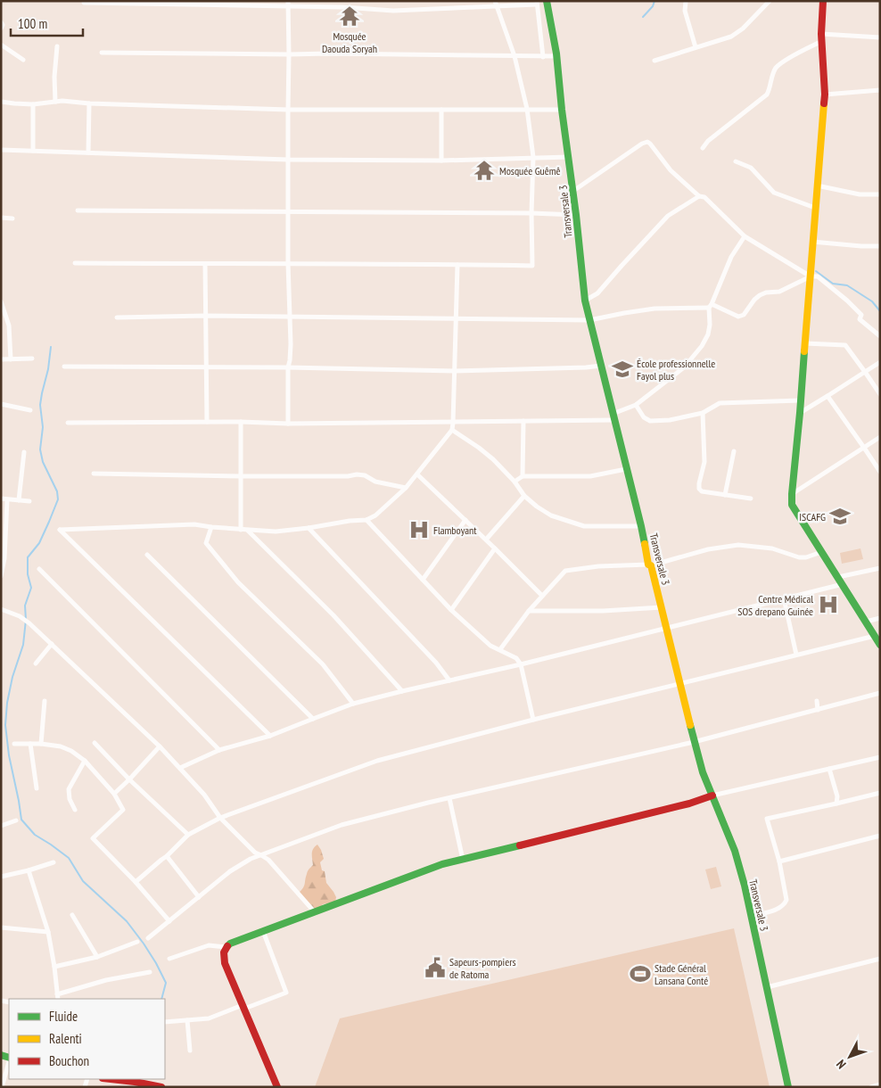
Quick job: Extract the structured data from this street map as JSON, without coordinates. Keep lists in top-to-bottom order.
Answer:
{
  "streets": {
    "street": ["Transversale 3"]
  },
  "places": {
    "temple": ["Mosquée Daouda Soryah", "Mosquée Guêmê"],
    "school or university": ["École professionnelle Fayol plus", "ISCAFG"],
    "hospital": ["Flamboyant", "Centre Médical SOS drepano Guinée"],
    "public building": ["Sapeurs-pompiers de Ratoma"],
    "sports": ["Stade Général Lansana Conté"]
  },
  "legend": ["Fluide", "Ralenti", "Bouchon"],
  "scale_bar": "100 m",
  "north": "bottom left"
}
